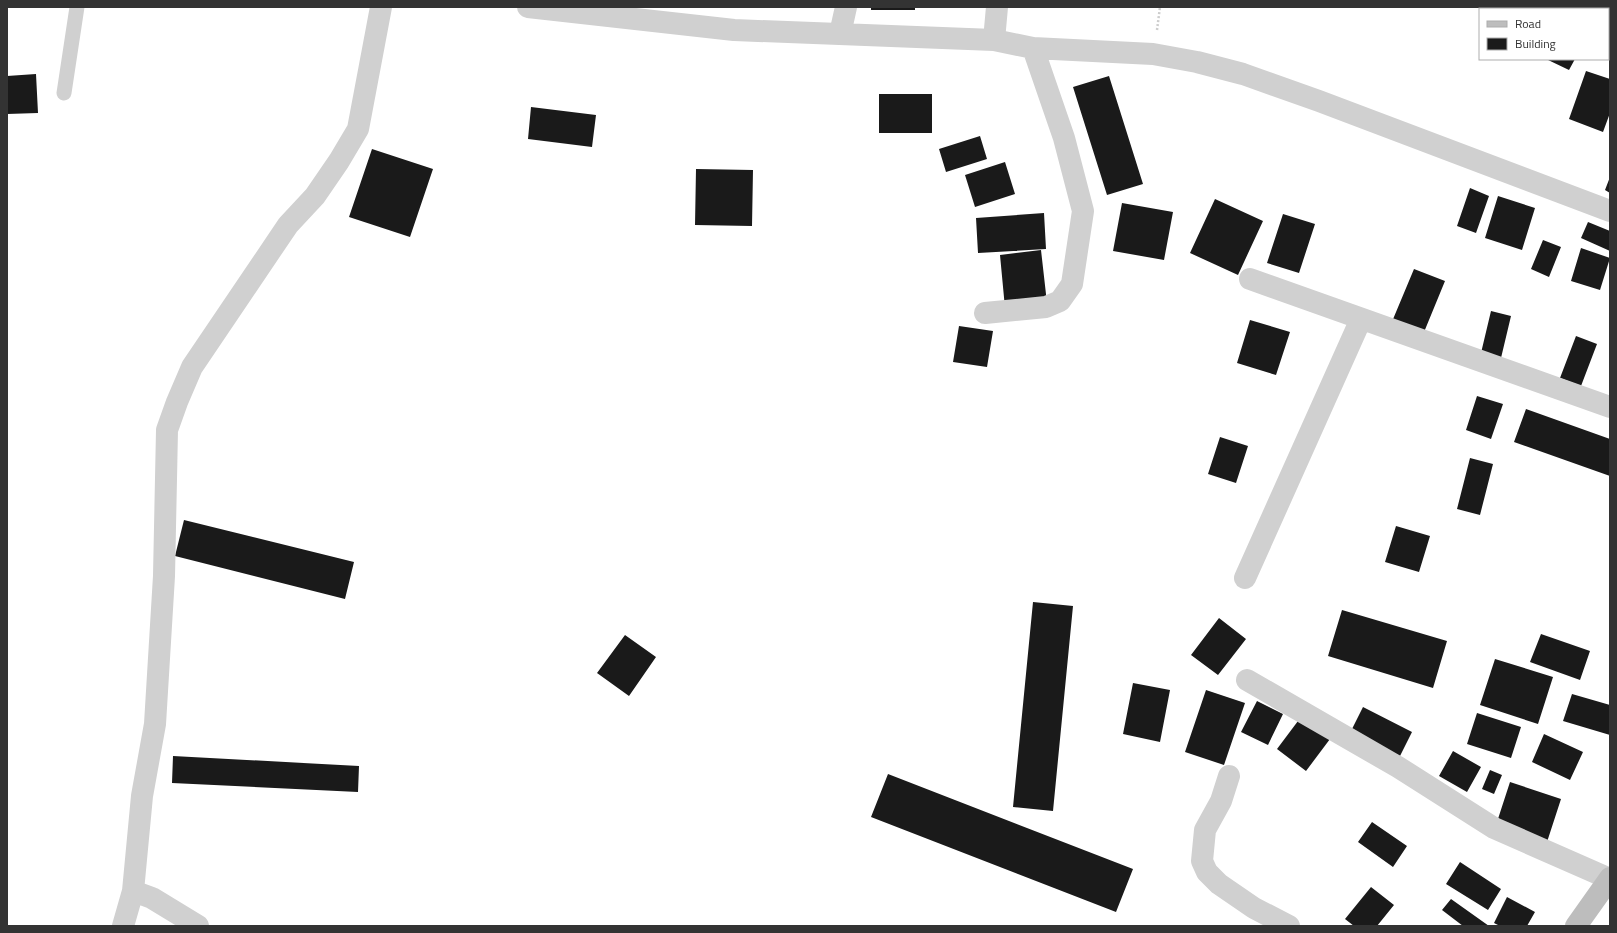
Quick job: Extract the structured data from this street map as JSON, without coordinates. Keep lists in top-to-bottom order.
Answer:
{
  "legend": ["Road", "Building"]
}
